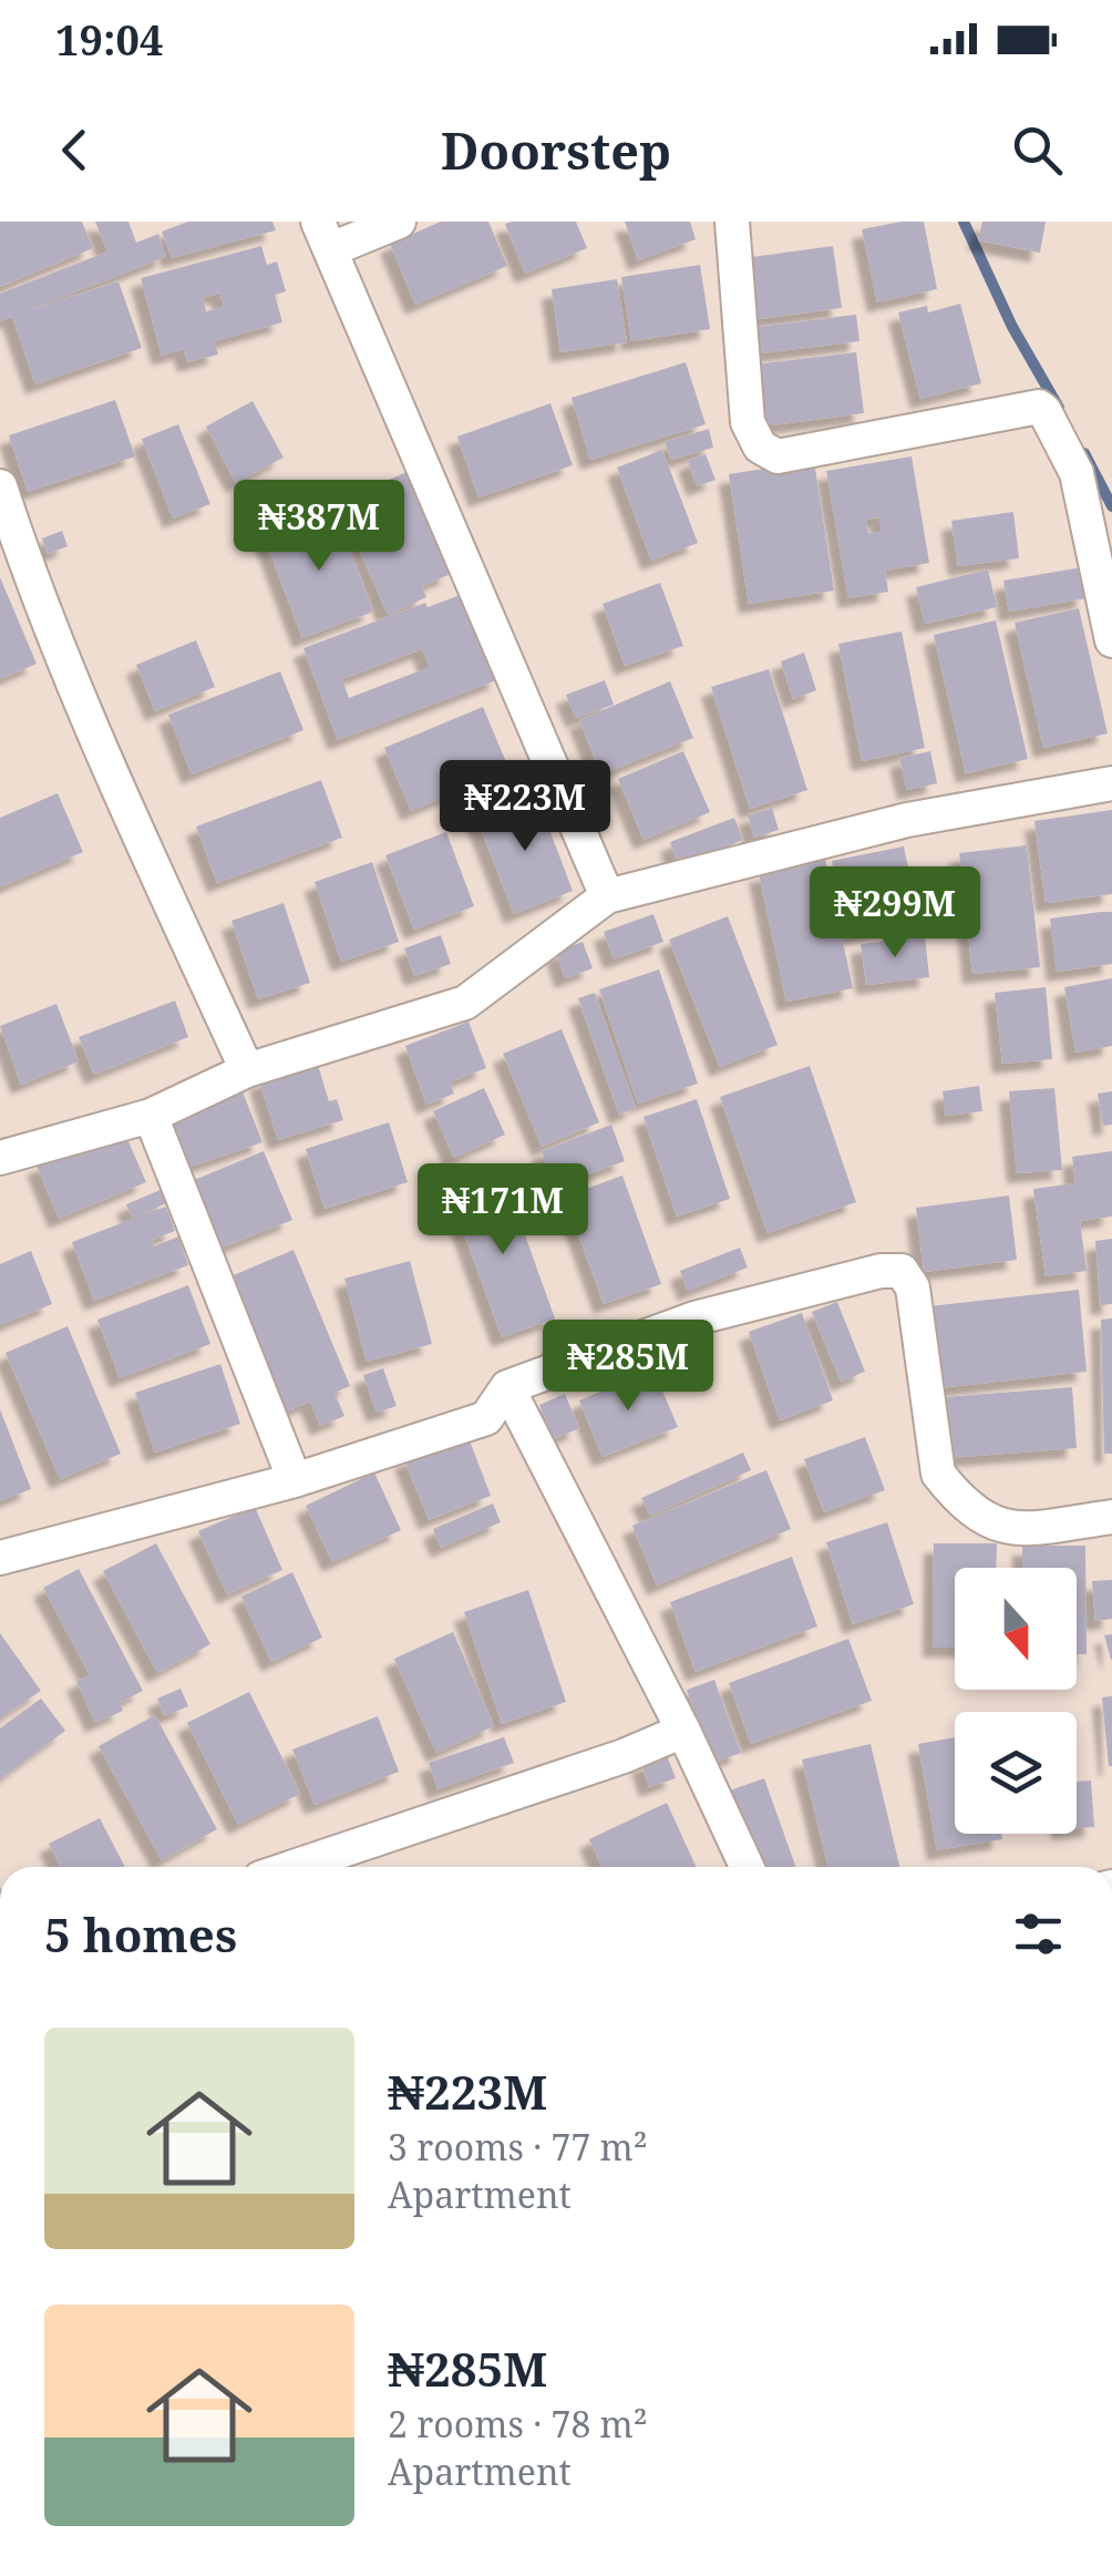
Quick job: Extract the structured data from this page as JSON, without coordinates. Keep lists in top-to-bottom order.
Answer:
{
  "north": "bottom",
  "page": {
    "status": "19:04",
    "header": "Doorstep",
    "price": [
      "₦387M",
      "₦223M",
      "₦299M",
      "₦171M",
      "₦285M"
    ],
    "heading": "5 homes",
    "list": [
      {
        "name": "₦223M",
        "note": "3 rooms · 77 m² · Apartment"
      },
      {
        "name": "₦285M",
        "note": "2 rooms · 78 m² · Apartment"
      }
    ]
  }
}
